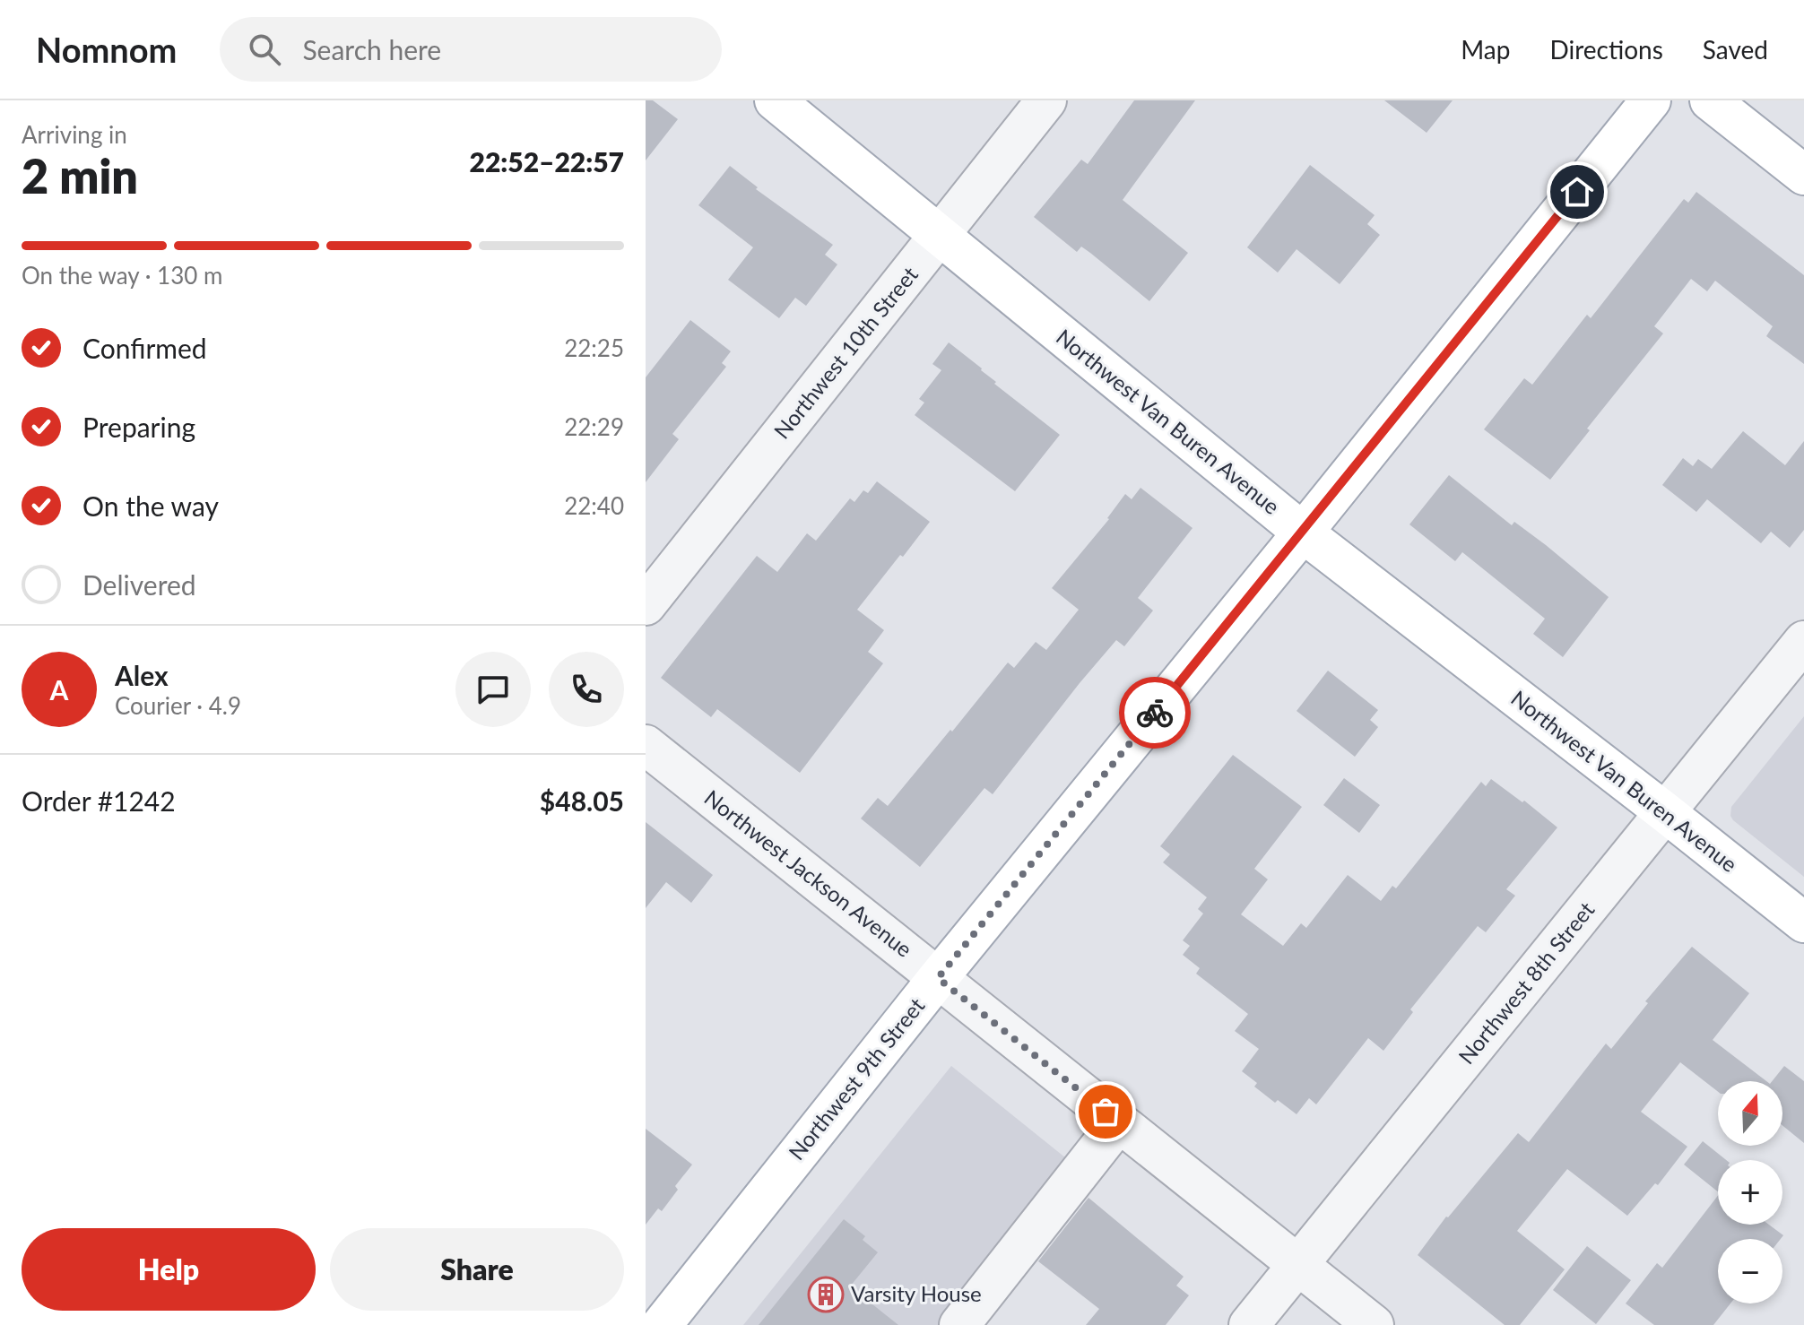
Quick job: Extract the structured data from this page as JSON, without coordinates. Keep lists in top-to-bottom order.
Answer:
{
  "streets": {
    "main road": ["Northwest Van Buren Avenue", "Northwest 9th Street"],
    "street": ["Northwest 10th Street", "Northwest Jackson Avenue", "Northwest 8th Street"]
  },
  "crossings": [
    ["Northwest 10th Street", "Northwest Van Buren Avenue"],
    ["Northwest Van Buren Avenue", "Northwest 8th Street"],
    ["Northwest Van Buren Avenue", "Northwest 9th Street"],
    ["Northwest Jackson Avenue", "Northwest 8th Street"],
    ["Northwest Jackson Avenue", "Northwest 9th Street"]
  ],
  "places": {
    "building": ["Varsity House"]
  },
  "north": "top",
  "page": {
    "header": "Nomnom",
    "search": "Search here",
    "nav": ["Map", "Directions", "Saved"],
    "heading": ["2 min", "Arriving in", "22:52–22:57"],
    "panel": [
      "Alex",
      "Courier · 4.9",
      "Order #1242",
      "$48.05"
    ],
    "bar": "On the way · 130 m",
    "list": [
      ["Confirmed", "22:25"],
      ["Preparing", "22:29"],
      ["On the way", "22:40"],
      "Delivered"
    ],
    "round": "A",
    "map_buttons": ["+", "−"],
    "buttons": ["Help", "Share"]
  }
}
